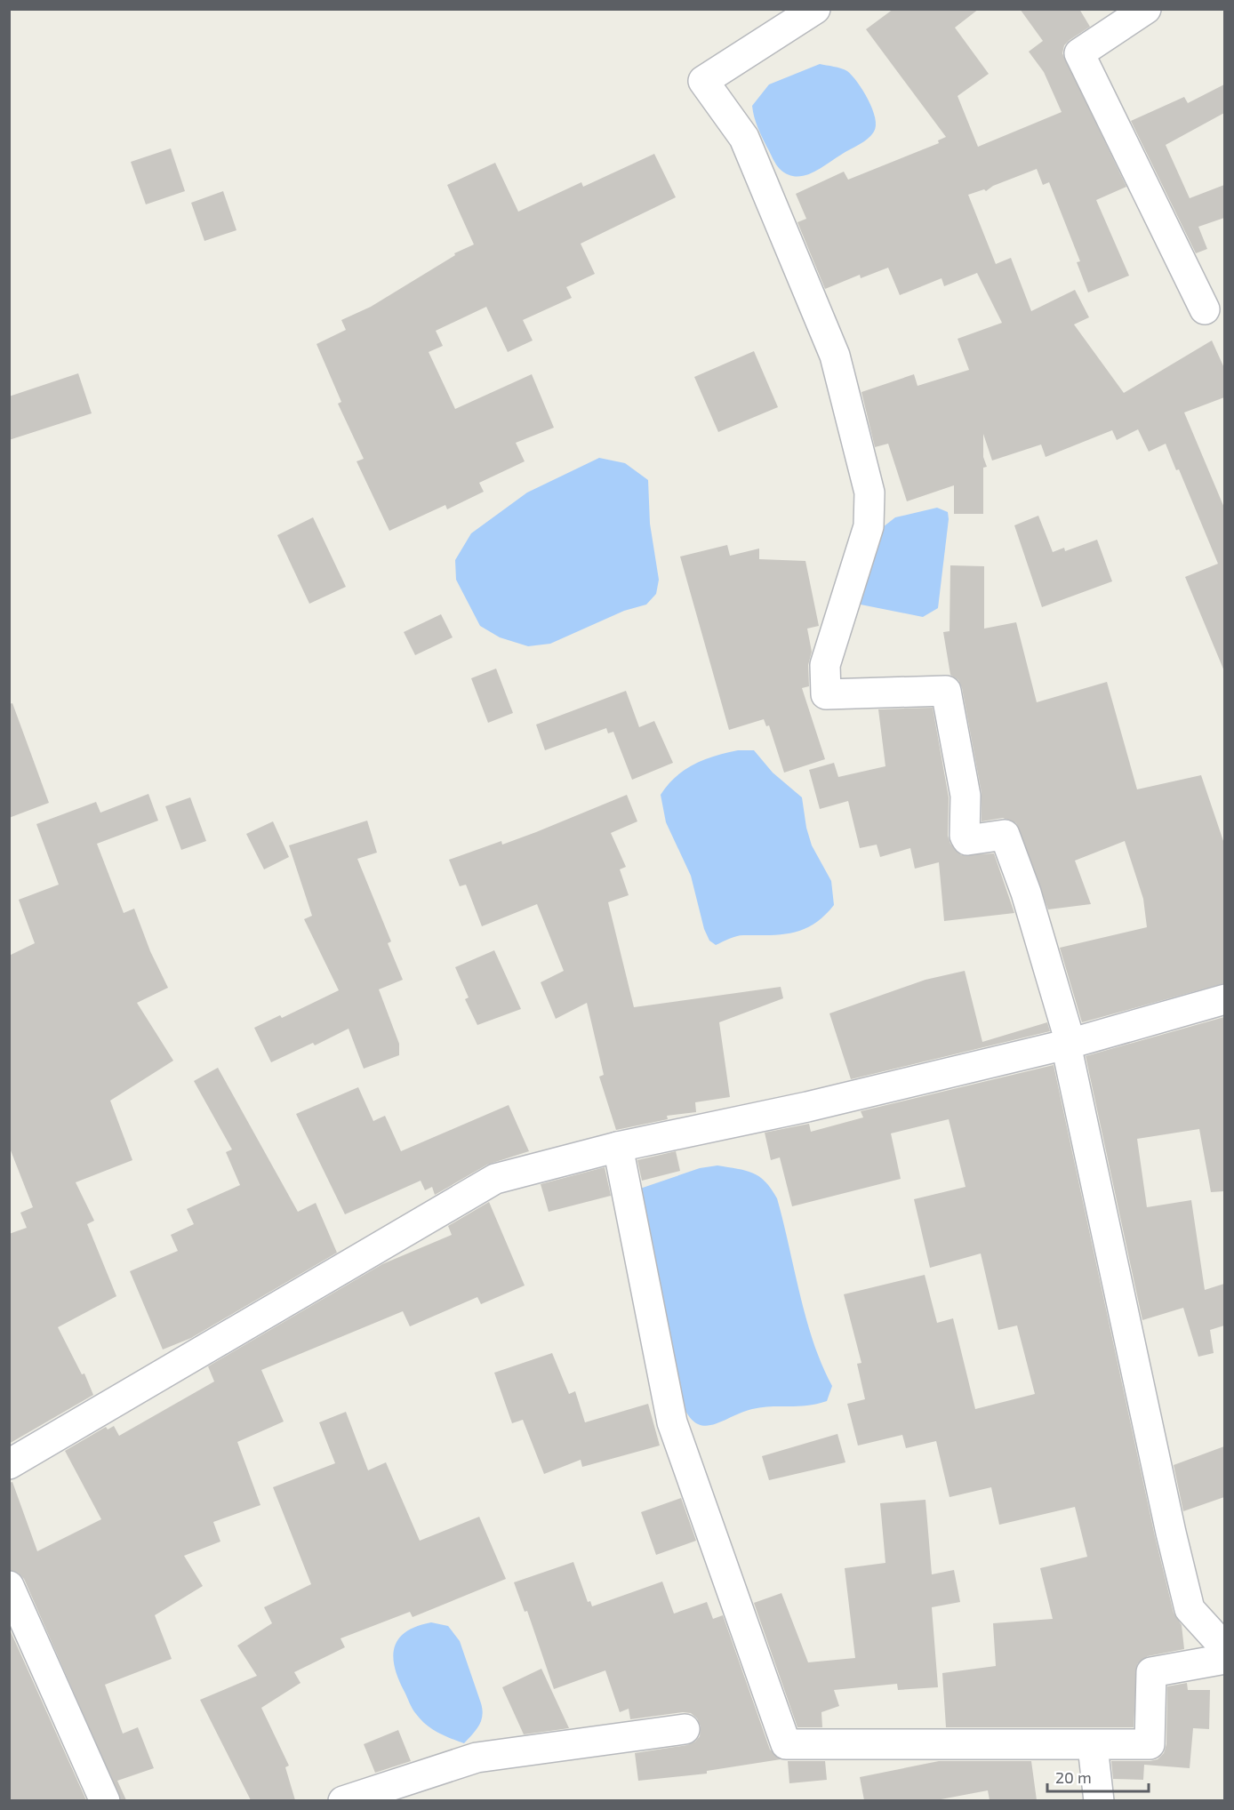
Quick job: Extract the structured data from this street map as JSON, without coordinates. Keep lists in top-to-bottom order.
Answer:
{
  "scale_bar": "20 m"
}
